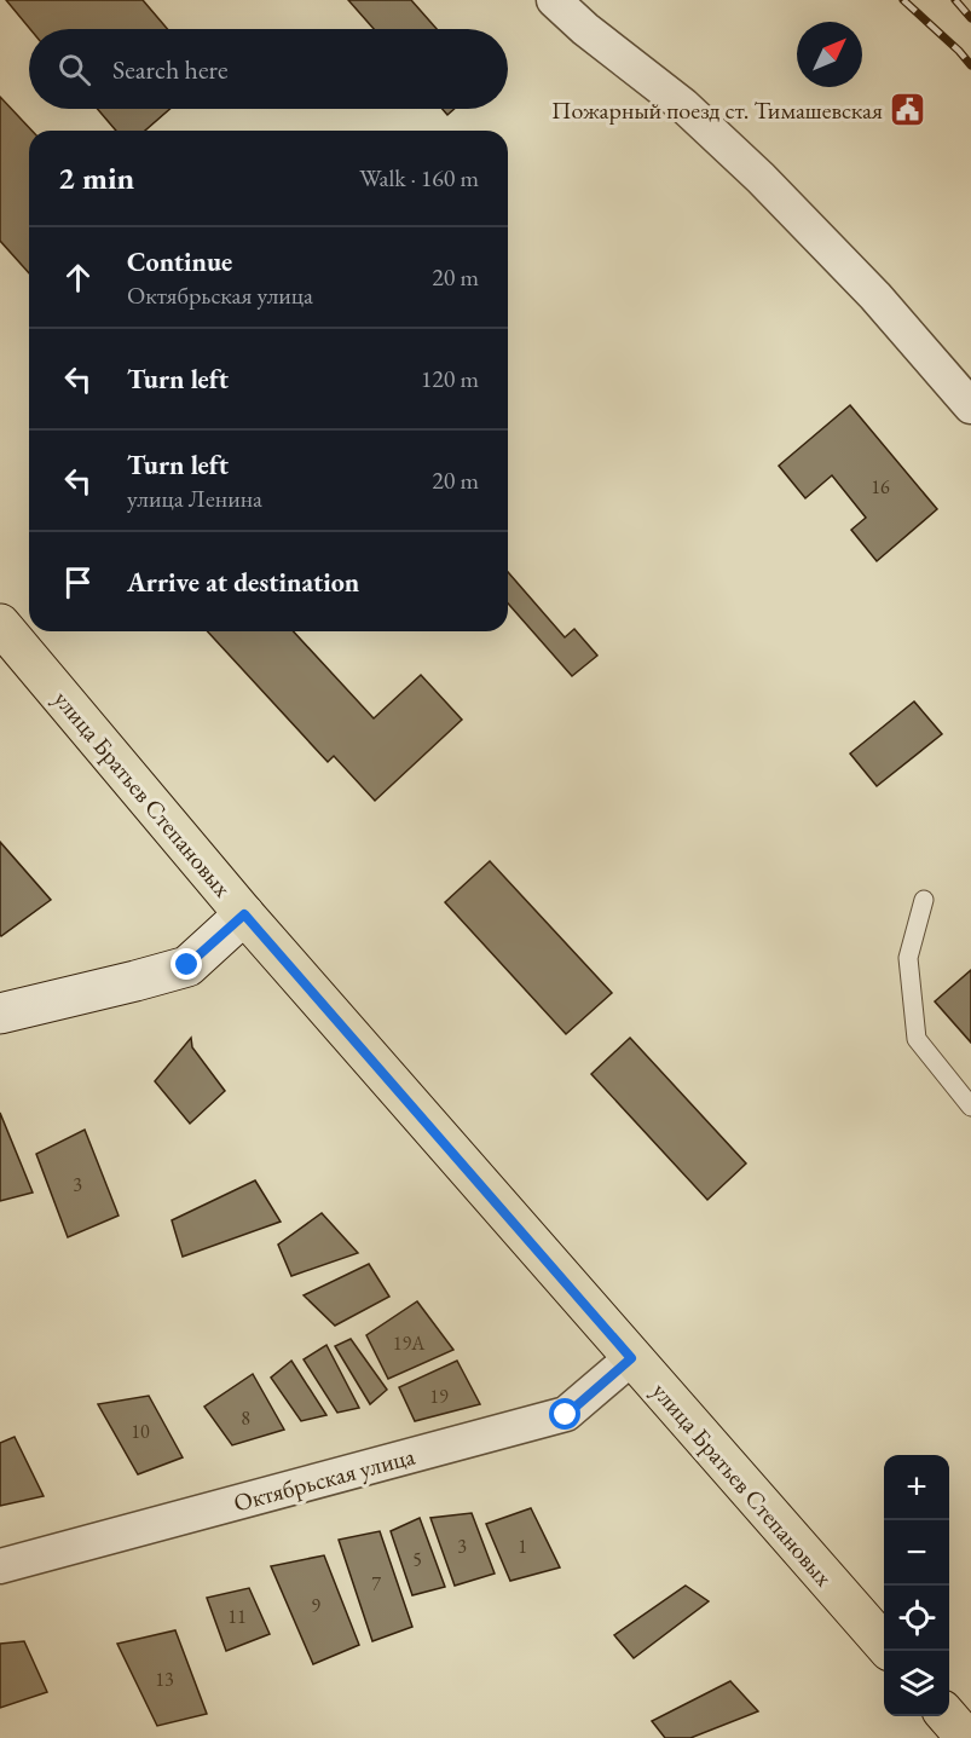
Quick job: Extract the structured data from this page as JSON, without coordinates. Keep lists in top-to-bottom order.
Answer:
{
  "streets": {
    "main road": ["улица Братьев Степановых"],
    "street": ["Октябрьская улица"]
  },
  "crossings": [
    ["улица Братьев Степановых", "Октябрьская улица"]
  ],
  "places": {
    "public building": ["Пожарный поезд ст. Тимашевская"]
  },
  "house_numbers": [
    "16",
    "3",
    "19А",
    "19",
    "8",
    "10",
    "3",
    "1",
    "5",
    "7",
    "9",
    "11",
    "13"
  ],
  "north": "top right",
  "page": {
    "search": "Search here",
    "heading": ["2 min", "Walk · 160 m"],
    "list": [
      ["Continue", "Октябрьская улица", "20 m"],
      ["Turn left", "120 m"],
      ["Turn left", "улица Ленина", "20 m"],
      "Arrive at destination"
    ],
    "map_buttons": ["+", "−"]
  }
}
